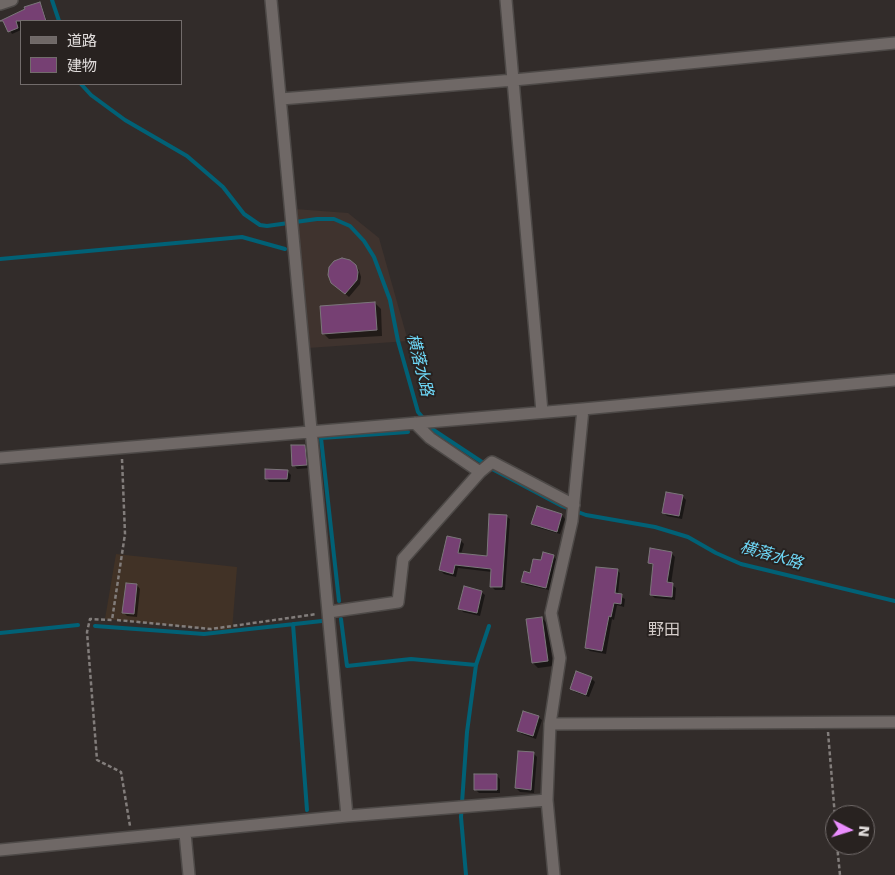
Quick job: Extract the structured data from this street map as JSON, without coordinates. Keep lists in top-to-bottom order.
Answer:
{
  "districts": ["野田"],
  "water": ["横落水路"],
  "legend": ["道路", "建物"],
  "north": "right"
}
